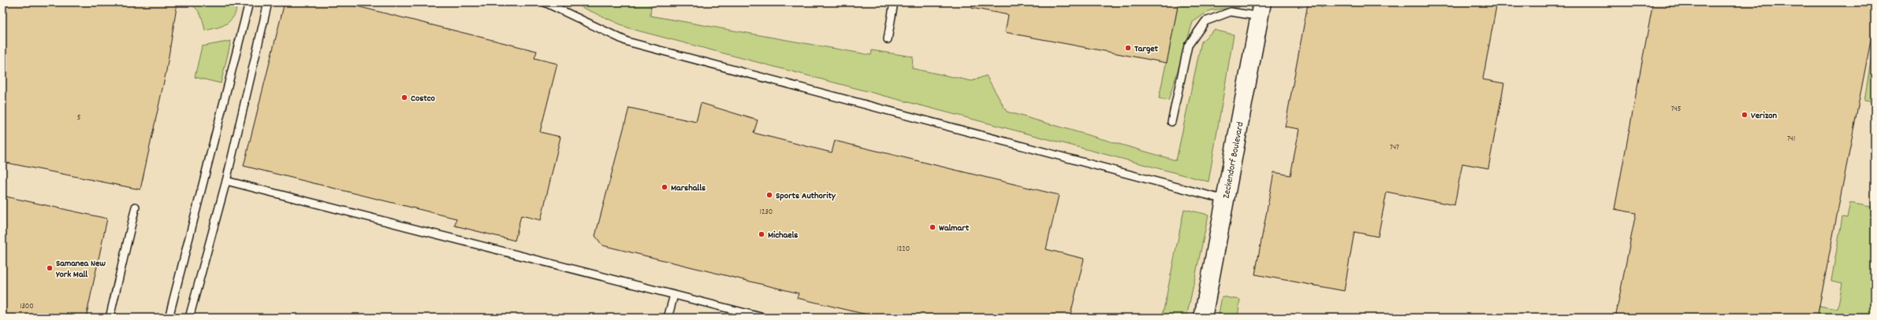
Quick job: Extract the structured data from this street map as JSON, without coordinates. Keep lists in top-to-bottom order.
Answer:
{
  "streets": {
    "street": ["Zeckendorf Boulevard"]
  },
  "places": [
    "Target",
    "Costco",
    "Verizon",
    "Marshalls",
    "Sports Authority",
    "Walmart",
    "Michaels",
    "Samanea New York Mall"
  ],
  "house_numbers": [
    "745",
    "5",
    "741",
    "747",
    "1230",
    "1220",
    "1300"
  ]
}
